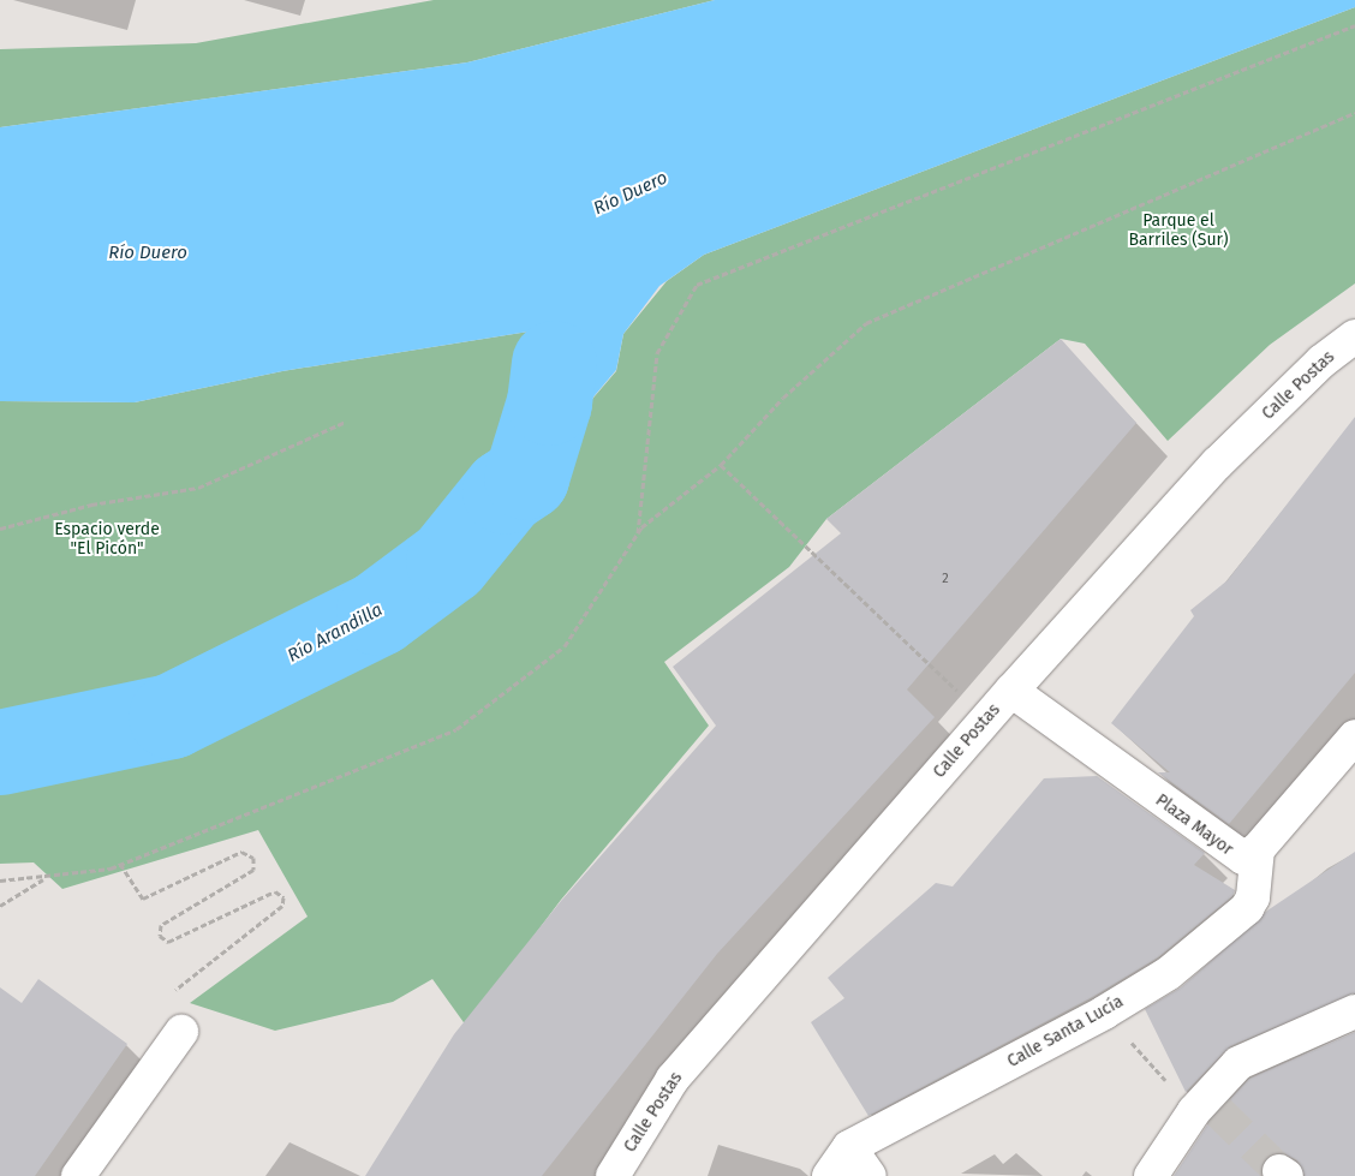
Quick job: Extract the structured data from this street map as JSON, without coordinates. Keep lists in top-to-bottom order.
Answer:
{
  "streets": {
    "street": ["Calle Postas", "Plaza Mayor", "Calle Santa Lucía"]
  },
  "crossings": [
    ["Calle Postas", "Plaza Mayor"],
    ["Plaza Mayor", "Calle Santa Lucía"]
  ],
  "water": ["Río Duero", "Río Arandilla"],
  "parks": ["Parque el Barriles (Sur)", "Espacio verde \"El Picón\""],
  "house_numbers": ["2"]
}
